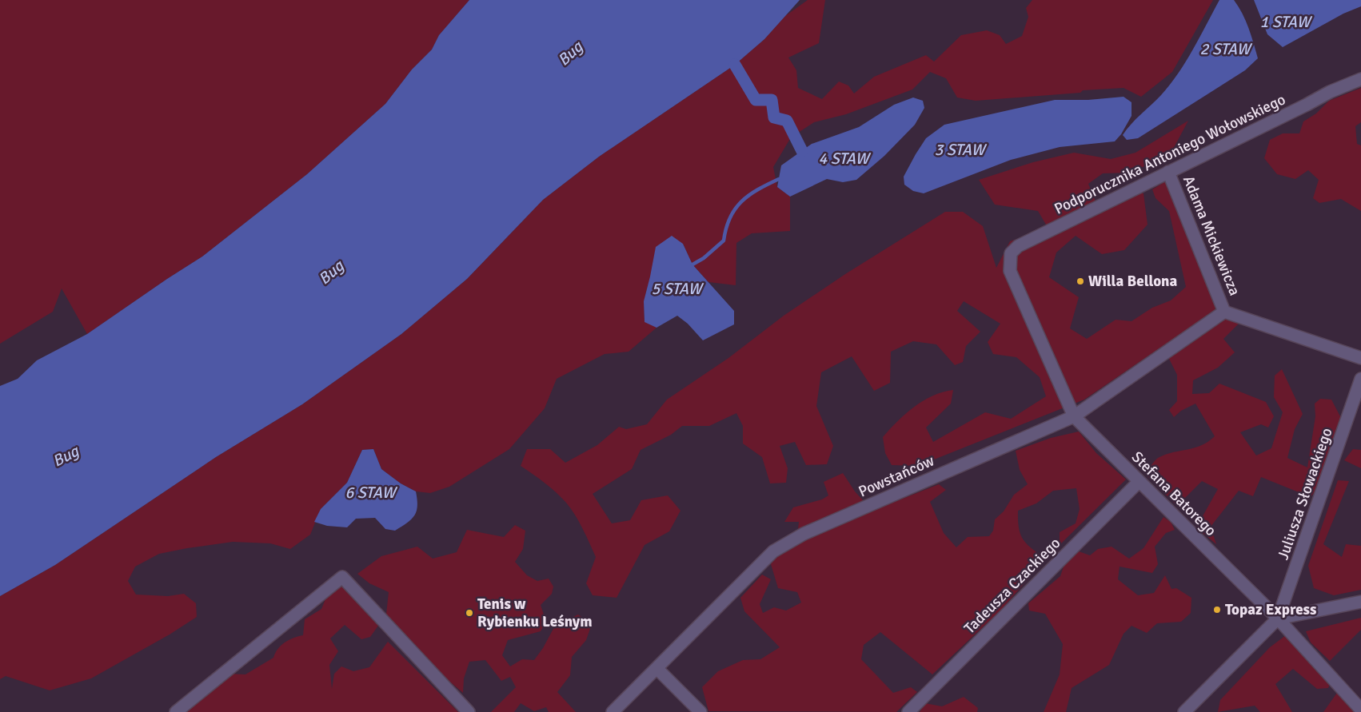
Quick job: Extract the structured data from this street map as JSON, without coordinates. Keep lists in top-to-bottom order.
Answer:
{
  "streets": {
    "street": [
      "Podporucznika Antoniego Wołowskiego",
      "Adama Mickiewicza",
      "Powstańców",
      "Stefana Batorego",
      "Juliusza Słowackiego",
      "Tadeusza Czackiego"
    ]
  },
  "crossings": [
    ["Podporucznika Antoniego Wołowskiego", "Adama Mickiewicza"],
    ["Podporucznika Antoniego Wołowskiego", "Stefana Batorego"],
    ["Adama Mickiewicza", "Powstańców"],
    ["Powstańców", "Stefana Batorego"],
    ["Stefana Batorego", "Juliusza Słowackiego"],
    ["Stefana Batorego", "Tadeusza Czackiego"]
  ],
  "water": [
    "1 STAW",
    "2 STAW",
    "Bug",
    "3 STAW",
    "4 STAW",
    "5 STAW",
    "6 STAW"
  ],
  "places": ["Willa Bellona", "Topaz Express", "Tenis w Rybienku Leśnym"]
}
